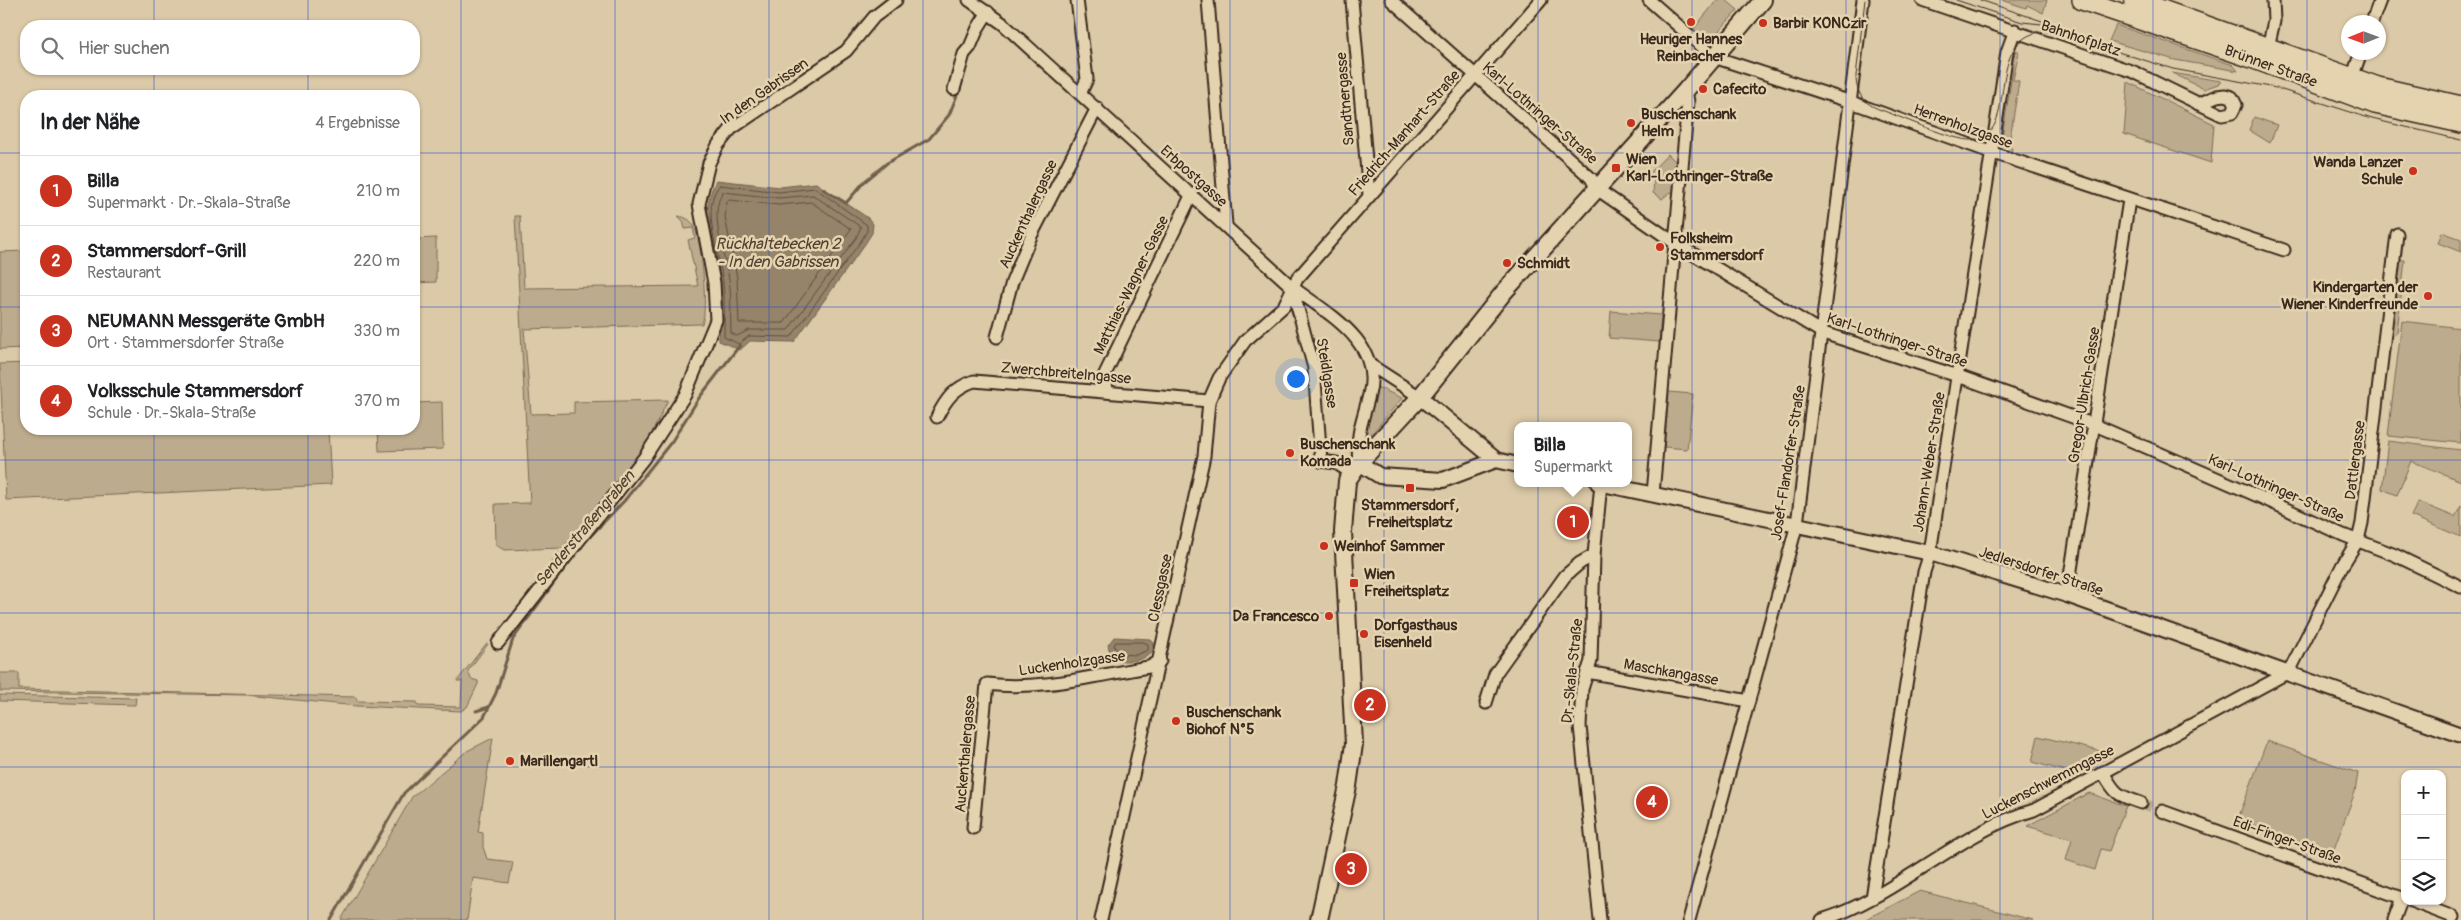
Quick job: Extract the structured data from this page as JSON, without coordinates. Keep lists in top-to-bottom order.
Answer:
{
  "streets": {
    "main road": ["Brünner Straße"],
    "street": [
      "Bahnhofplatz",
      "In den Gabrissen",
      "Sandtnergasse",
      "Karl-Lothringer-Straße",
      "Herrenholzgasse",
      "Friedrich-Manhart-Straße",
      "Erbpostgasse",
      "Auckenthalergasse",
      "Matthias-Wagner-Gasse",
      "Zwerchbreitelngasse",
      "Steidlgasse",
      "Gregor-Ulbrich-Gasse",
      "Dattlergasse",
      "Johann-Weber-Straße",
      "Josef-Flandorfer-Straße",
      "Jedlersdorfer Straße",
      "Clessgasse",
      "Luckenholzgasse",
      "Dr.-Skala-Straße",
      "Maschkangasse",
      "Luckenschwemmgasse",
      "Edi-Finger-Straße"
    ]
  },
  "crossings": [
    ["Bahnhofplatz", "Johann-Weber-Straße"],
    ["Sandtnergasse", "Friedrich-Manhart-Straße"],
    ["Karl-Lothringer-Straße", "Friedrich-Manhart-Straße"],
    ["Karl-Lothringer-Straße", "Gregor-Ulbrich-Gasse"],
    ["Karl-Lothringer-Straße", "Dattlergasse"],
    ["Karl-Lothringer-Straße", "Johann-Weber-Straße"],
    ["Karl-Lothringer-Straße", "Josef-Flandorfer-Straße"],
    ["Herrenholzgasse", "Gregor-Ulbrich-Gasse"],
    ["Herrenholzgasse", "Johann-Weber-Straße"],
    ["Herrenholzgasse", "Josef-Flandorfer-Straße"],
    ["Friedrich-Manhart-Straße", "Erbpostgasse"],
    ["Friedrich-Manhart-Straße", "Steidlgasse"],
    ["Friedrich-Manhart-Straße", "Clessgasse"],
    ["Erbpostgasse", "Auckenthalergasse"],
    ["Erbpostgasse", "Matthias-Wagner-Gasse"],
    ["Erbpostgasse", "Steidlgasse"],
    ["Erbpostgasse", "Clessgasse"],
    ["Auckenthalergasse", "Luckenholzgasse"],
    ["Matthias-Wagner-Gasse", "Zwerchbreitelngasse"],
    ["Zwerchbreitelngasse", "Clessgasse"],
    ["Steidlgasse", "Clessgasse"],
    ["Gregor-Ulbrich-Gasse", "Jedlersdorfer Straße"],
    ["Dattlergasse", "Jedlersdorfer Straße"],
    ["Dattlergasse", "Luckenschwemmgasse"],
    ["Johann-Weber-Straße", "Jedlersdorfer Straße"],
    ["Johann-Weber-Straße", "Luckenschwemmgasse"],
    ["Josef-Flandorfer-Straße", "Jedlersdorfer Straße"],
    ["Josef-Flandorfer-Straße", "Maschkangasse"],
    ["Jedlersdorfer Straße", "Luckenschwemmgasse"],
    ["Clessgasse", "Luckenholzgasse"],
    ["Dr.-Skala-Straße", "Maschkangasse"]
  ],
  "water": ["Rückhaltebecken 2 - In den Gabrissen", "Senderstraßengraben"],
  "places": {
    "other": [
      "Heuriger Hannes Reinbacher",
      "Barbir KONCzir",
      "Cafecito",
      "Buschenschank Helm",
      "Wanda Lanzer Schule",
      "Folksheim Stammersdorf",
      "Schmidt",
      "Kindergarten der Wiener Kinderfreunde",
      "Buschenschank Komada",
      "Weinhof Sammer",
      "Da Francesco",
      "Dorfgasthaus Eisenheld",
      "Buschenschank Biohof N°5",
      "Marillengartl"
    ],
    "transit": ["Wien Karl-Lothringer-Straße", "Stammersdorf, Freiheitsplatz", "Wien Freiheitsplatz"]
  },
  "north": "left",
  "page": {
    "search": "Hier suchen",
    "heading": ["In der Nähe", "4 Ergebnisse"],
    "list": [
      {
        "mark": "1",
        "name": "Billa",
        "note": "Supermarkt · Dr.-Skala-Straße",
        "value": "210 m"
      },
      {
        "mark": "2",
        "name": "Stammersdorf-Grill",
        "note": "Restaurant",
        "value": "220 m"
      },
      {
        "mark": "3",
        "name": "NEUMANN Messgeräte GmbH",
        "note": "Ort · Stammersdorfer Straße",
        "value": "330 m"
      },
      {
        "mark": "4",
        "name": "Volksschule Stammersdorf",
        "note": "Schule · Dr.-Skala-Straße",
        "value": "370 m"
      }
    ],
    "popup": ["Billa", "Supermarkt"],
    "pins": [
      "1",
      "2",
      "4",
      "3"
    ],
    "map_buttons": ["+", "−"]
  }
}
